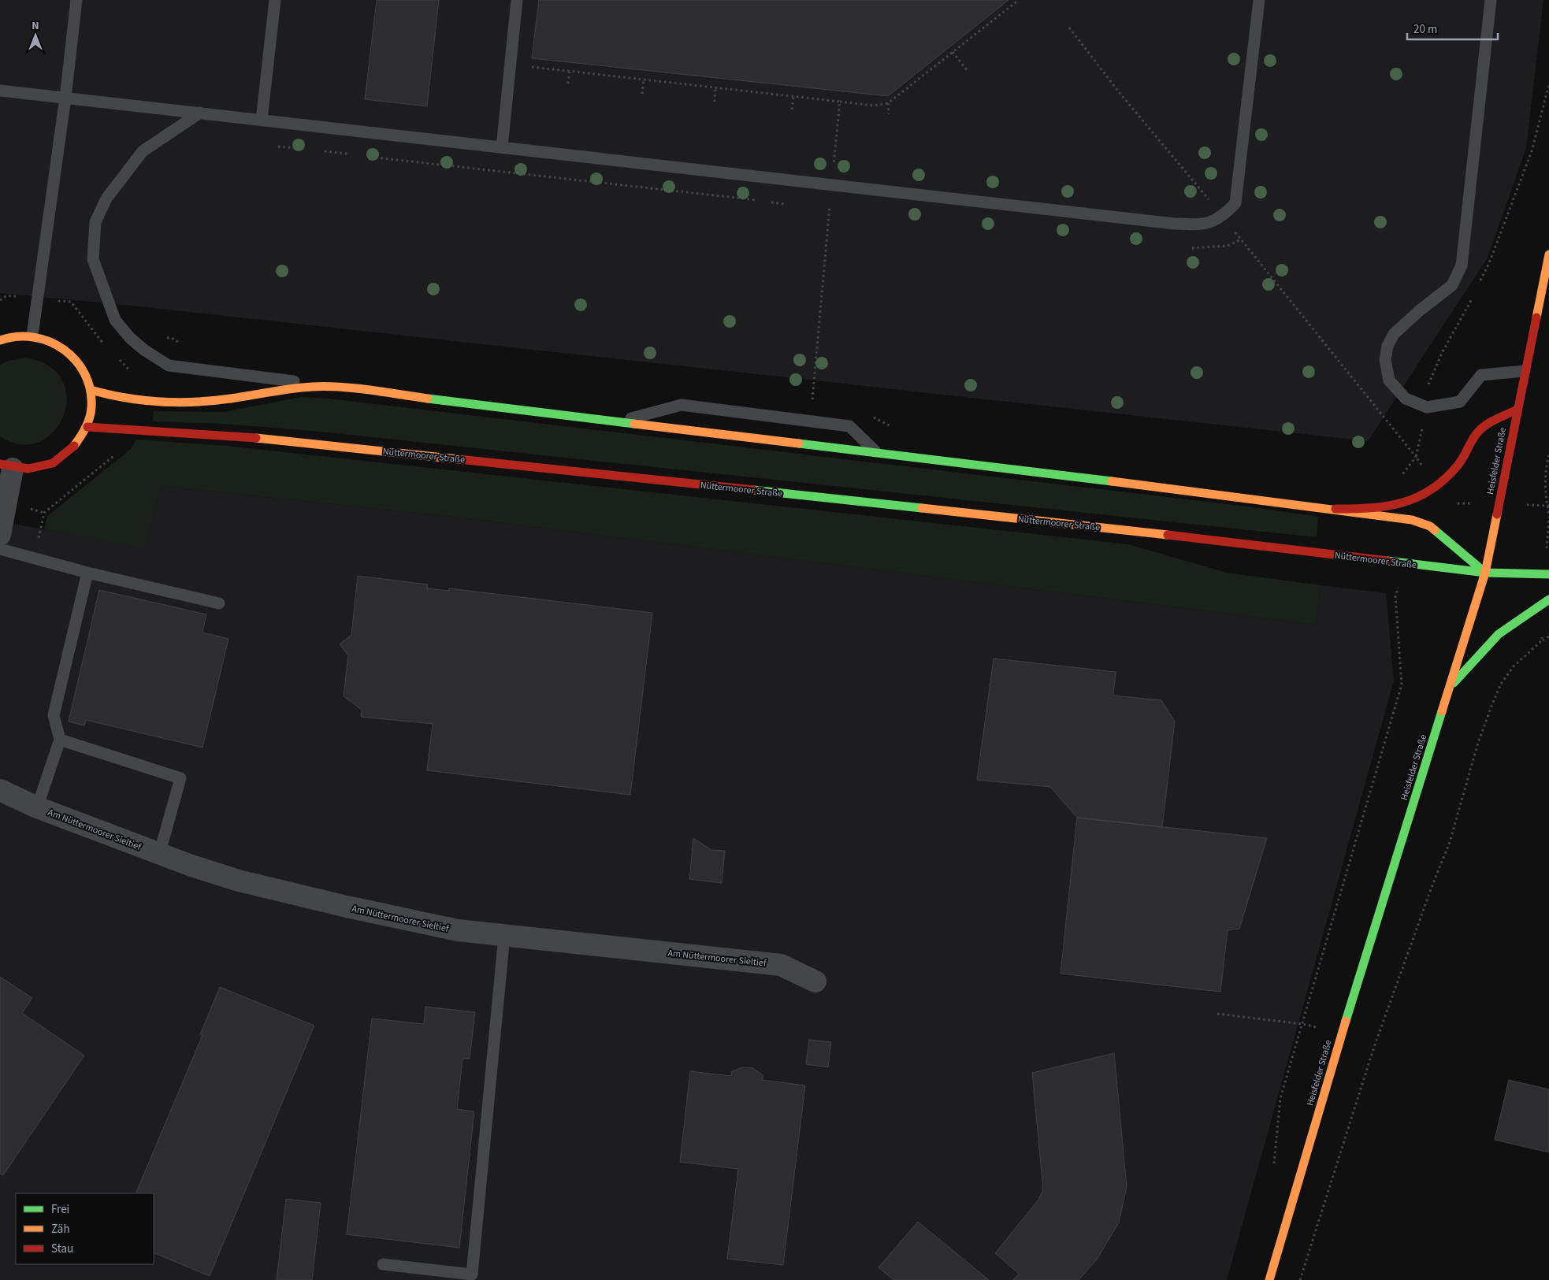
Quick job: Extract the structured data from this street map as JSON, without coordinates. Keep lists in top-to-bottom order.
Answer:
{
  "streets": {
    "street": ["Nüttermoorer Straße", "Heisfelder Straße", "Am Nüttermoorer Sieltief"]
  },
  "crossings": [
    ["Nüttermoorer Straße", "Heisfelder Straße"]
  ],
  "legend": ["Frei", "Zäh", "Stau"],
  "scale_bar": "20 m",
  "north": "top"
}
